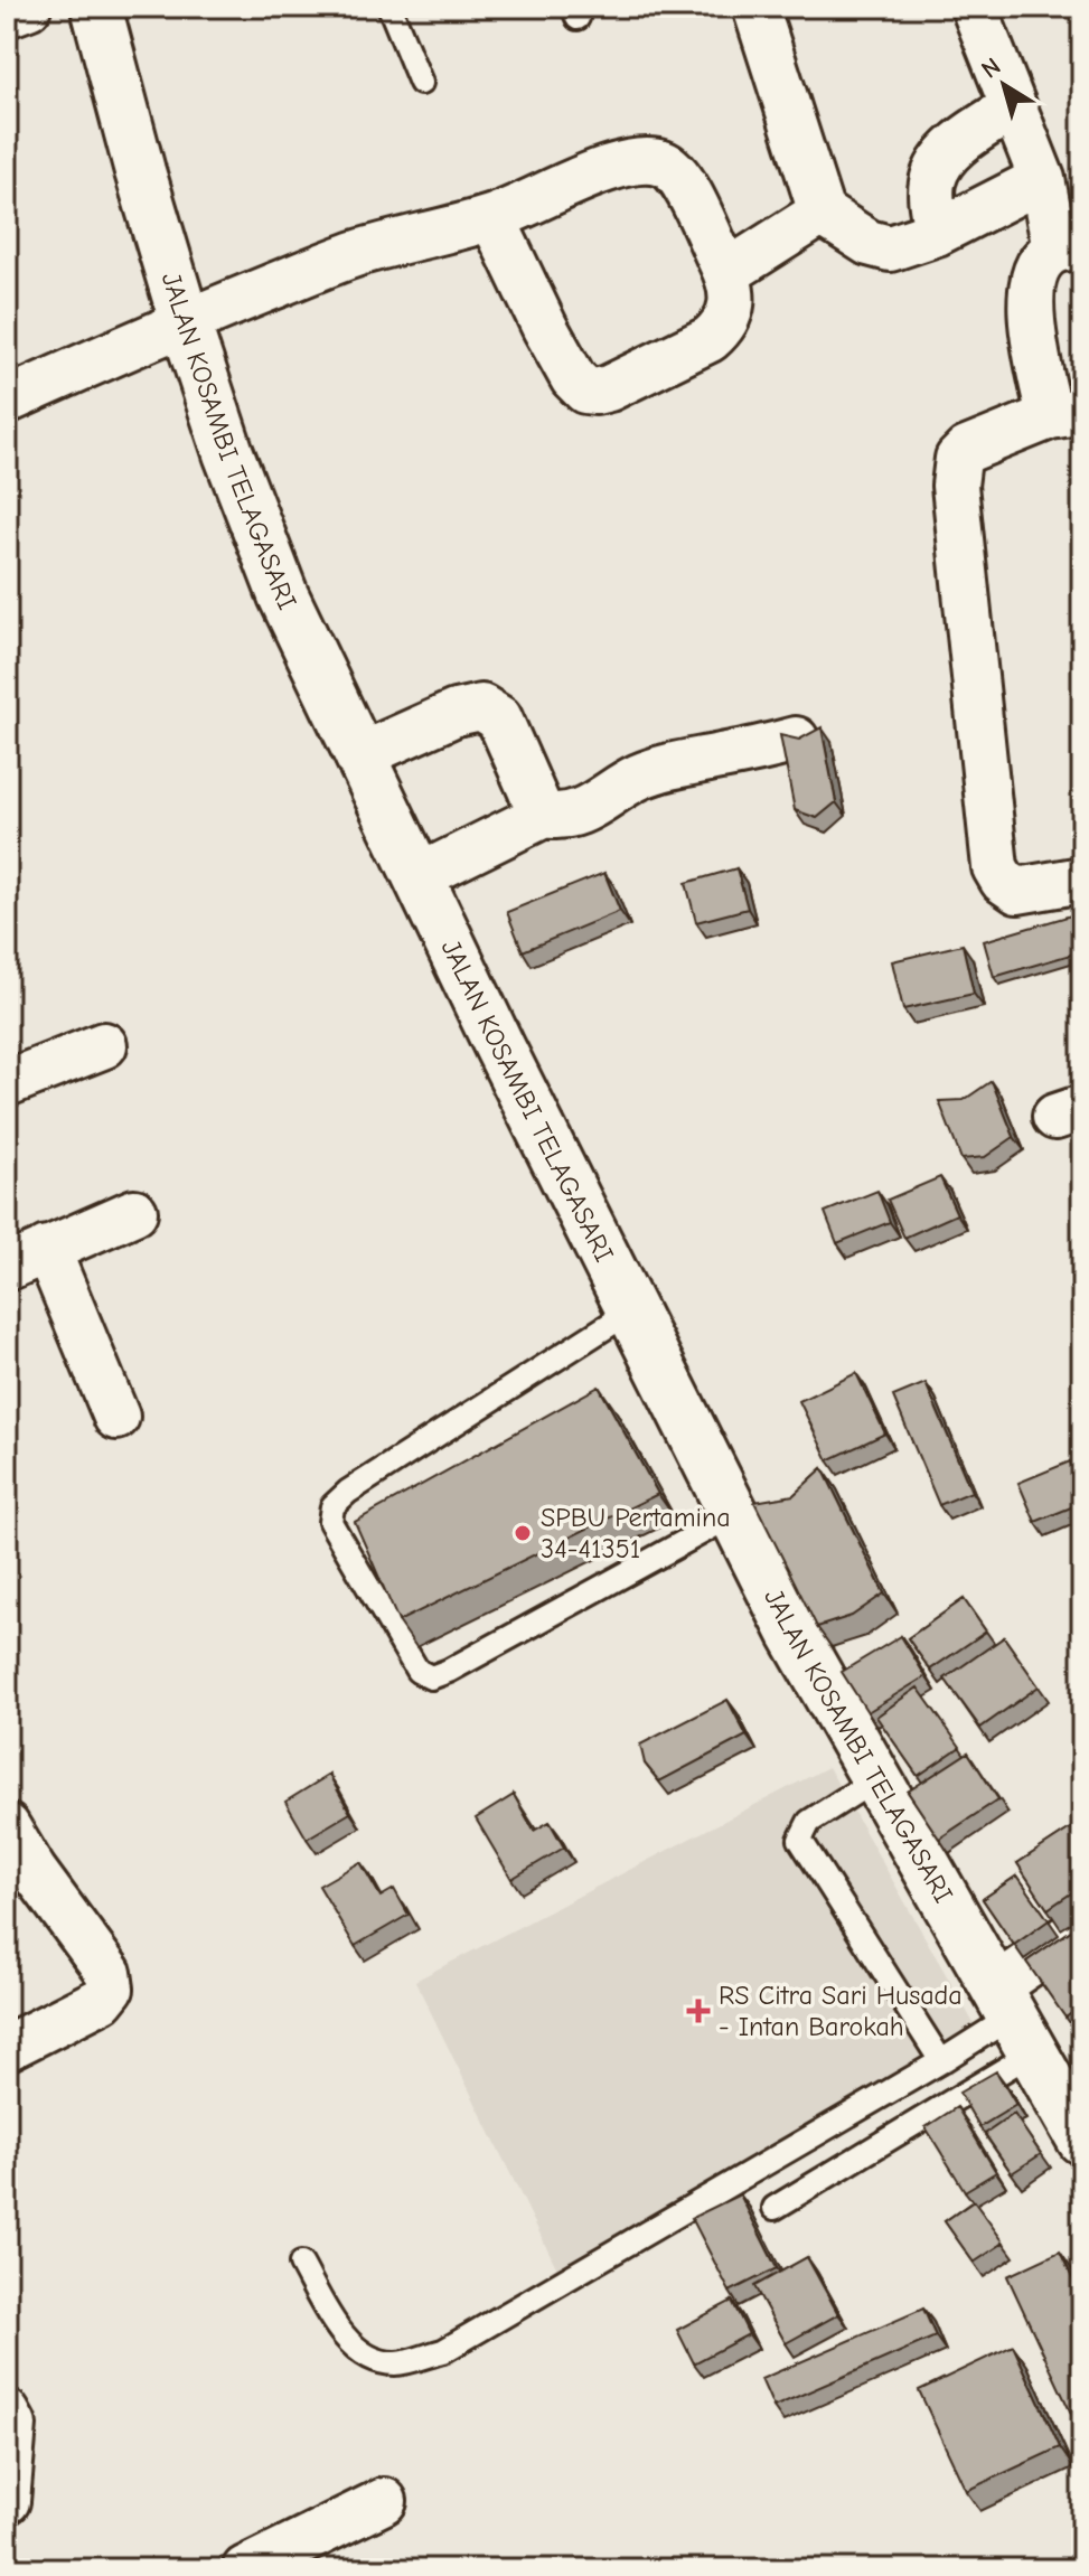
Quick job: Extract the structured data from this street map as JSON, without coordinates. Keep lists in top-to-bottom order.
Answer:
{
  "streets": {
    "main road": ["JALAN KOSAMBI TELAGASARI"]
  },
  "places": {
    "other": ["SPBU Pertamina 34-41351"],
    "health": ["RS Citra Sari Husada - Intan Barokah"]
  },
  "north": "top left"
}
